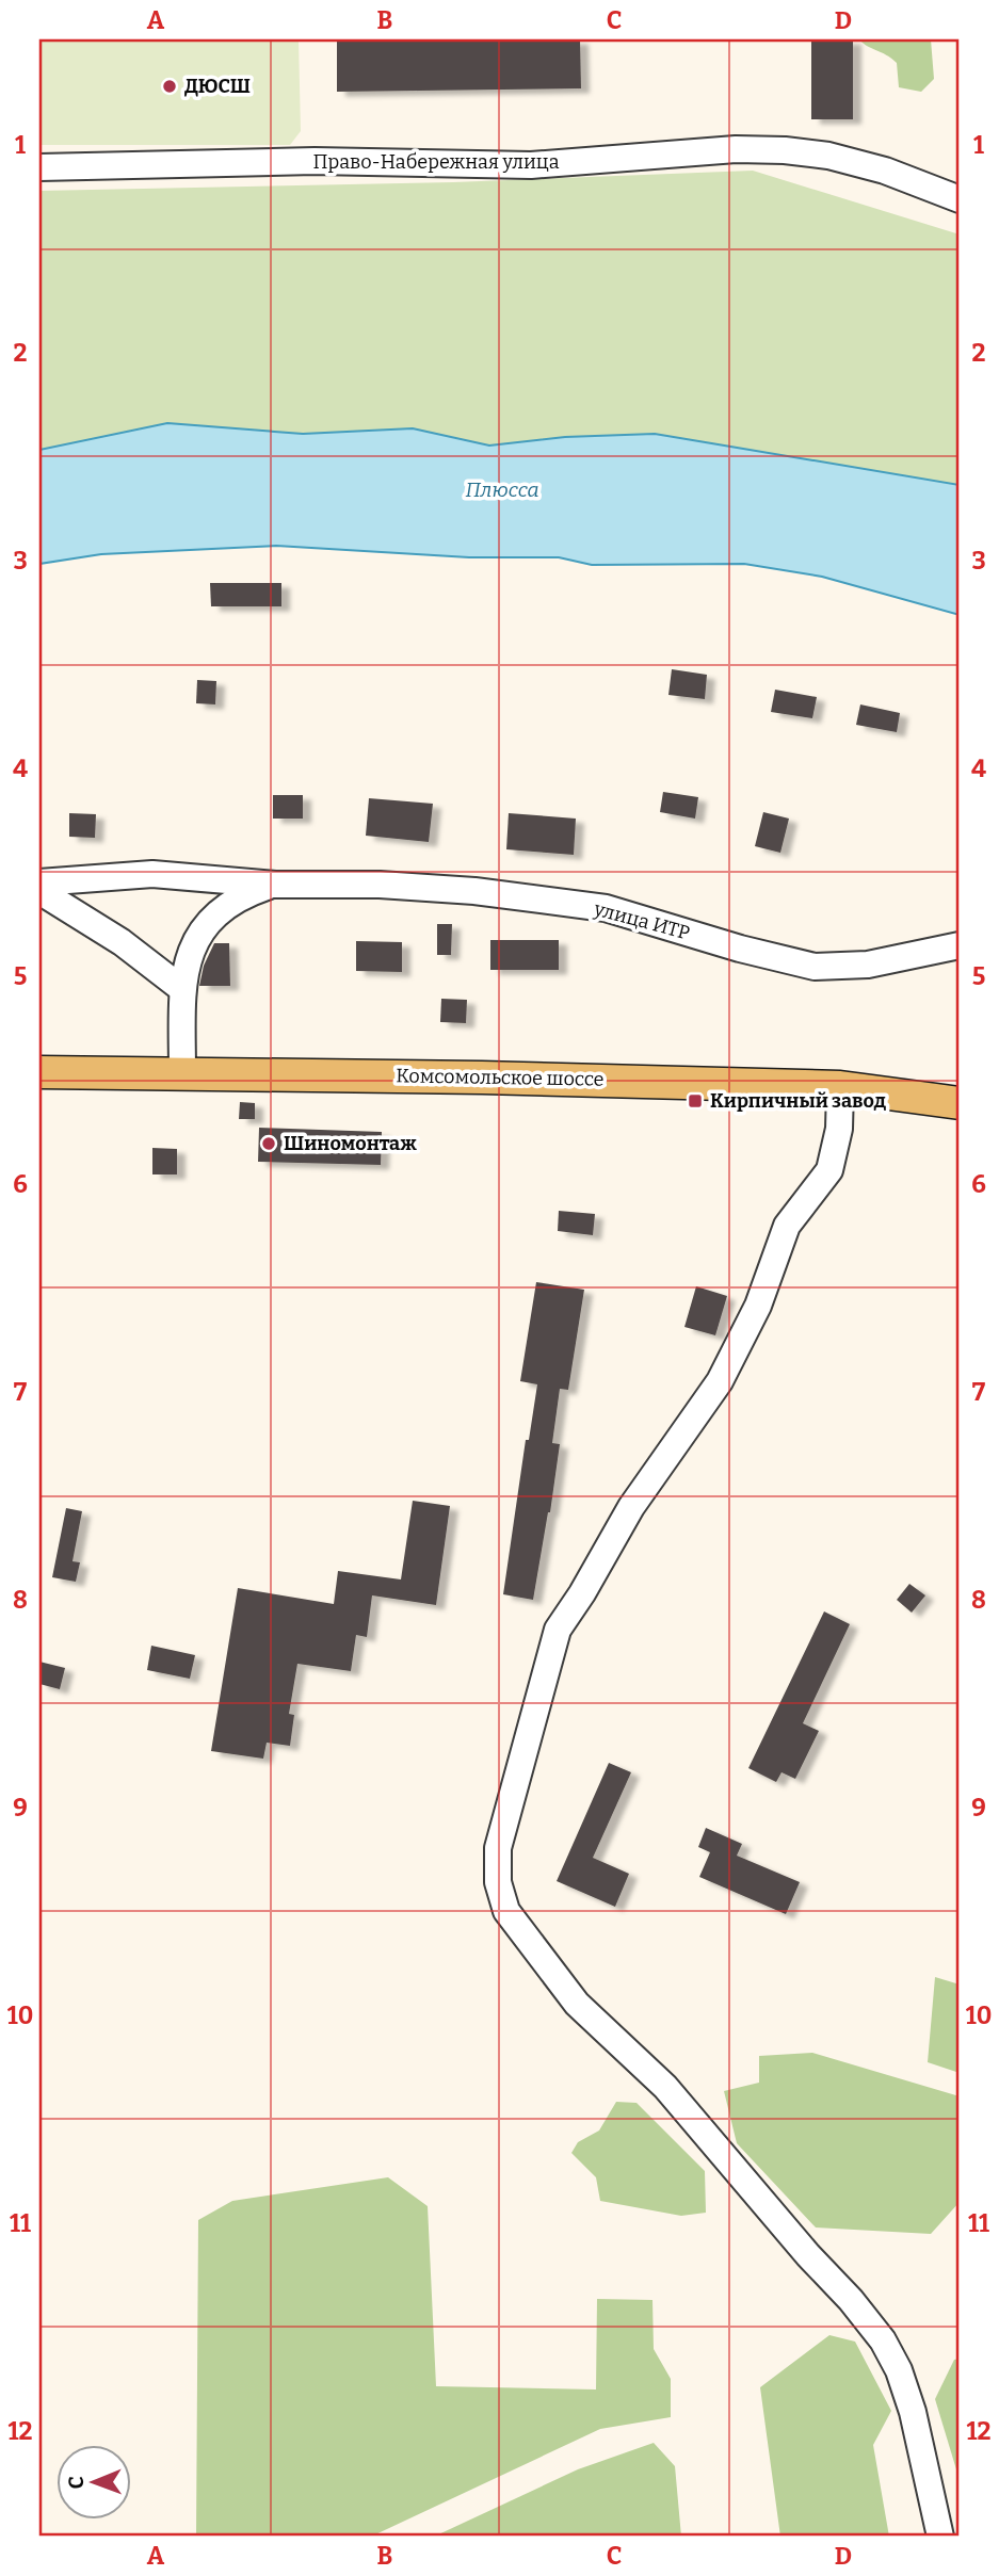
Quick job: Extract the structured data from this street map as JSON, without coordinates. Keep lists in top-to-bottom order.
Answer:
{
  "streets": {
    "main road": ["Комсомольское шоссе"],
    "street": ["Право-Набережная улица", "улица ИТР"]
  },
  "crossings": [
    ["улица ИТР", "Комсомольское шоссе"]
  ],
  "water": ["Плюсса"],
  "places": {
    "other": ["ДЮСШ", "Шиномонтаж"],
    "transit": ["Кирпичный завод"]
  },
  "north": "left",
  "grid": {
    "columns": [
      "A",
      "B",
      "C",
      "D"
    ],
    "rows": [
      "1",
      "2",
      "3",
      "4",
      "5",
      "6",
      "7",
      "8",
      "9",
      "10",
      "11",
      "12"
    ]
  }
}
